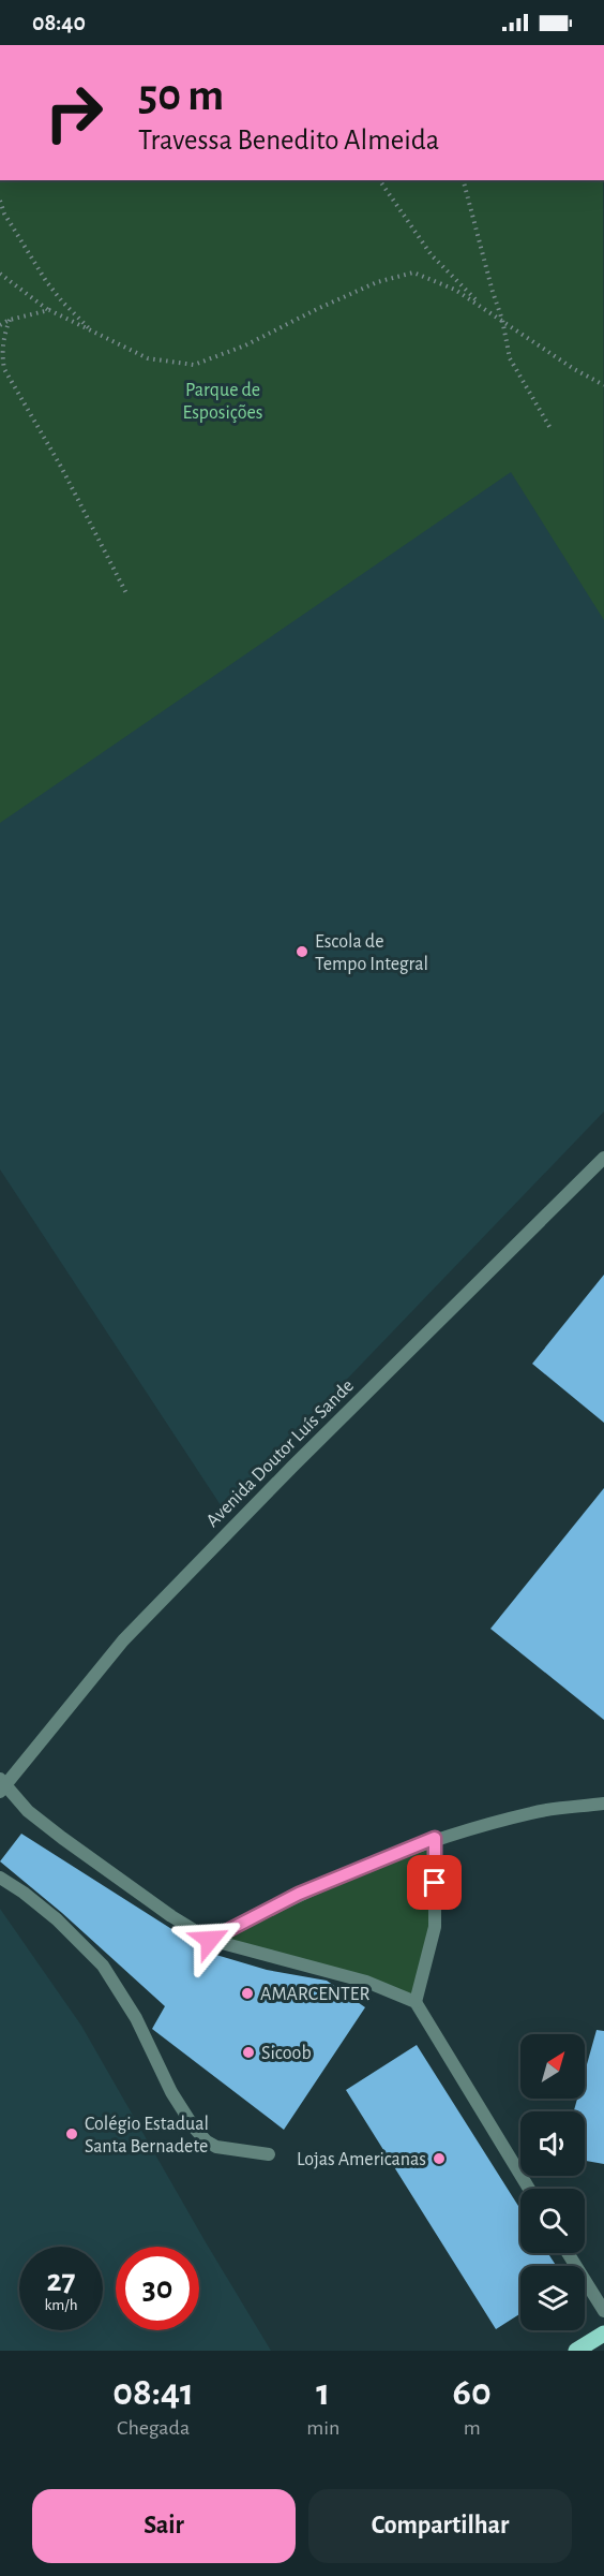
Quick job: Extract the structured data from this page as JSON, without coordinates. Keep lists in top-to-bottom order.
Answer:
{
  "streets": {
    "street": ["Avenida Doutor Luís Sande"]
  },
  "parks": ["Parque de Esposições"],
  "places": [
    "Escola de Tempo Integral",
    "AMARCENTER",
    "Sicoob",
    "Colégio Estadual Santa Bernadete",
    "Lojas Americanas"
  ],
  "north": "top right",
  "page": {
    "status": "08:40",
    "turn": ["50 m", "Travessa Benedito Almeida"],
    "speed": "27 km/h",
    "limit": "30",
    "eta": [
      "08:41",
      "Chegada",
      "1",
      "min",
      "60",
      "m"
    ],
    "buttons": ["Sair", "Compartilhar"]
  }
}
